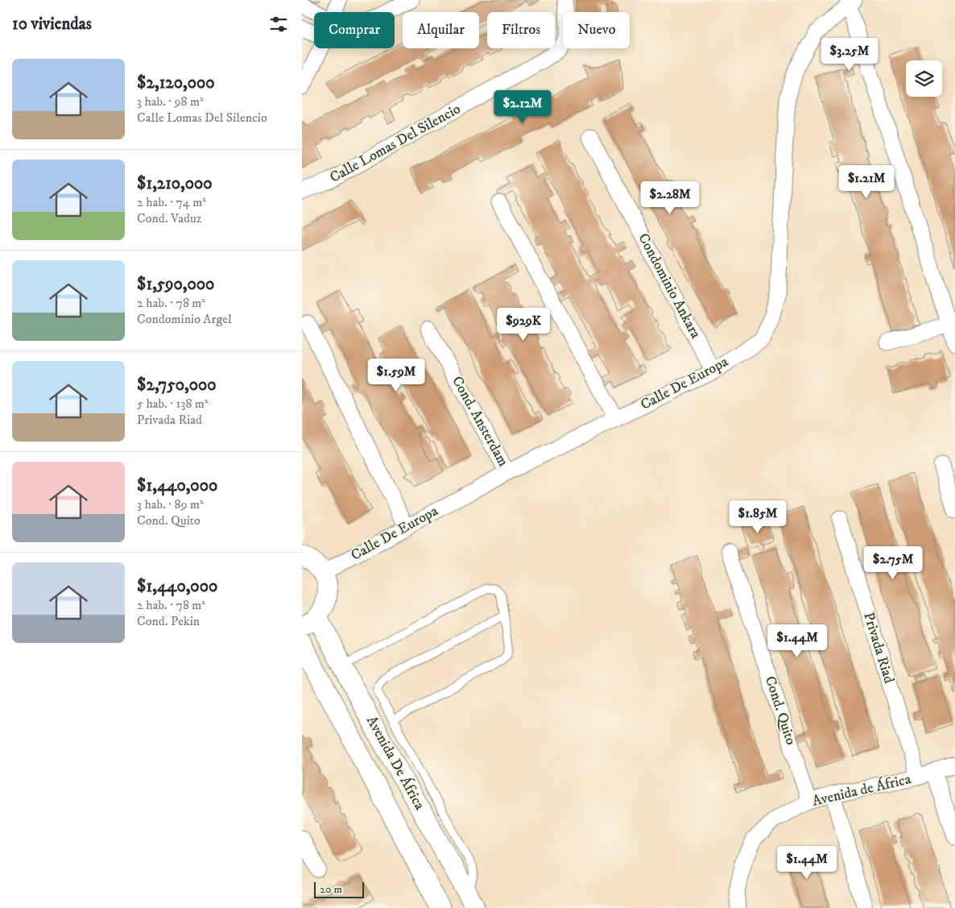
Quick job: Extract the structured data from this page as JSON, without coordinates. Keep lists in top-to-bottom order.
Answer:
{
  "streets": {
    "street": [
      "Calle Lomas Del Silencio",
      "Condominio Ankara",
      "Calle De Europa",
      "Cond. Ansterdam",
      "Privada Riad",
      "Cond. Quito",
      "Avenida De África",
      "Avenida de África"
    ]
  },
  "crossings": [
    ["Condominio Ankara", "Calle De Europa"],
    ["Calle De Europa", "Cond. Ansterdam"],
    ["Privada Riad", "Avenida de África"],
    ["Cond. Quito", "Avenida de África"]
  ],
  "scale_bar": "20 m",
  "page": {
    "heading": "10 viviendas",
    "chip": [
      "Comprar",
      "Alquilar",
      "Filtros",
      "Nuevo"
    ],
    "price": [
      "$3.25M",
      "$2.12M",
      "$1.21M",
      "$2.28M",
      "$929K",
      "$1.59M",
      "$1.85M",
      "$2.75M",
      "$1.44M",
      "$1.44M"
    ],
    "list": [
      {
        "name": "$2,120,000",
        "note": "3 hab. · 98 m² · Calle Lomas Del Silencio"
      },
      {
        "name": "$1,210,000",
        "note": "2 hab. · 74 m² · Cond. Vaduz"
      },
      {
        "name": "$1,590,000",
        "note": "2 hab. · 78 m² · Condominio Argel"
      },
      {
        "name": "$2,750,000",
        "note": "5 hab. · 138 m² · Privada Riad"
      },
      {
        "name": "$1,440,000",
        "note": "3 hab. · 89 m² · Cond. Quito"
      },
      {
        "name": "$1,440,000",
        "note": "2 hab. · 78 m² · Cond. Pekin"
      }
    ],
    "scale": "20 m"
  }
}
